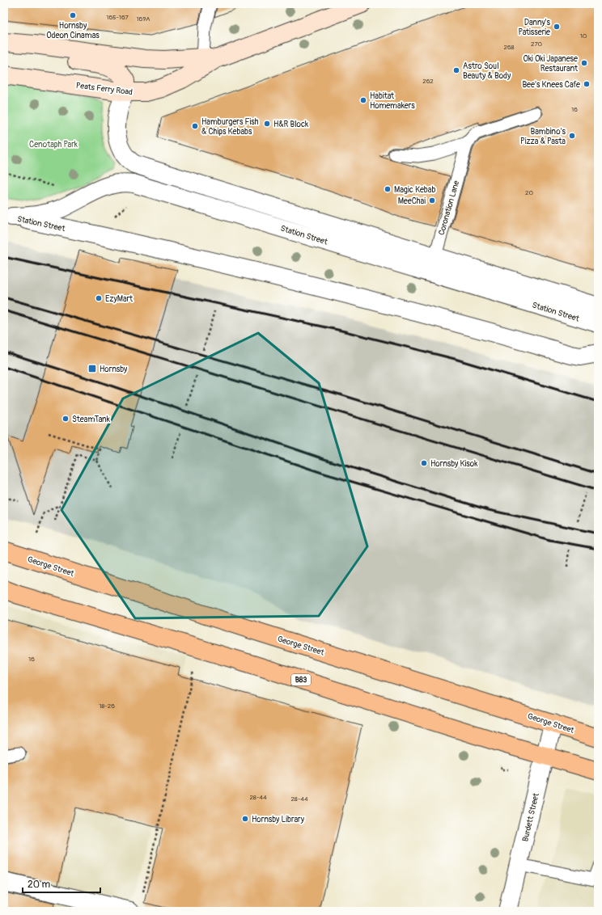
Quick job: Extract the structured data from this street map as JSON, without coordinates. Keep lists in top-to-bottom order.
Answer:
{
  "streets": {
    "main road": ["Peats Ferry Road", "George Street", "B83"],
    "street": ["Station Street", "Burdett Street"],
    "lane": ["Coronation Lane"]
  },
  "crossings": [
    ["Peats Ferry Road", "Station Street"],
    ["Coronation Lane", "Station Street"],
    ["George Street", "Burdett Street"],
    ["B83", "Burdett Street"]
  ],
  "parks": ["Cenotaph Park"],
  "places": {
    "other": [
      "Hornsby Odeon Cinamas",
      "Danny's Patisserie",
      "Oki Oki Japanese Restaurant",
      "Astro Soul Beauty & Body",
      "Bee's Knees Cafe",
      "Habitat Homemakers",
      "H&R Block",
      "Hamburgers Fish & Chips Kebabs",
      "Bambino's Pizza & Pasta",
      "Magic Kebab",
      "MeeChai",
      "EzyMart",
      "SteamTank",
      "Hornsby Kisok",
      "Hornsby Library"
    ],
    "transit": ["Hornsby"]
  },
  "house_numbers": [
    "165-167",
    "169A",
    "10",
    "270",
    "268",
    "262",
    "16",
    "20",
    "16",
    "18-26",
    "28-44",
    "28-44"
  ],
  "scale_bar": "20 m"
}
